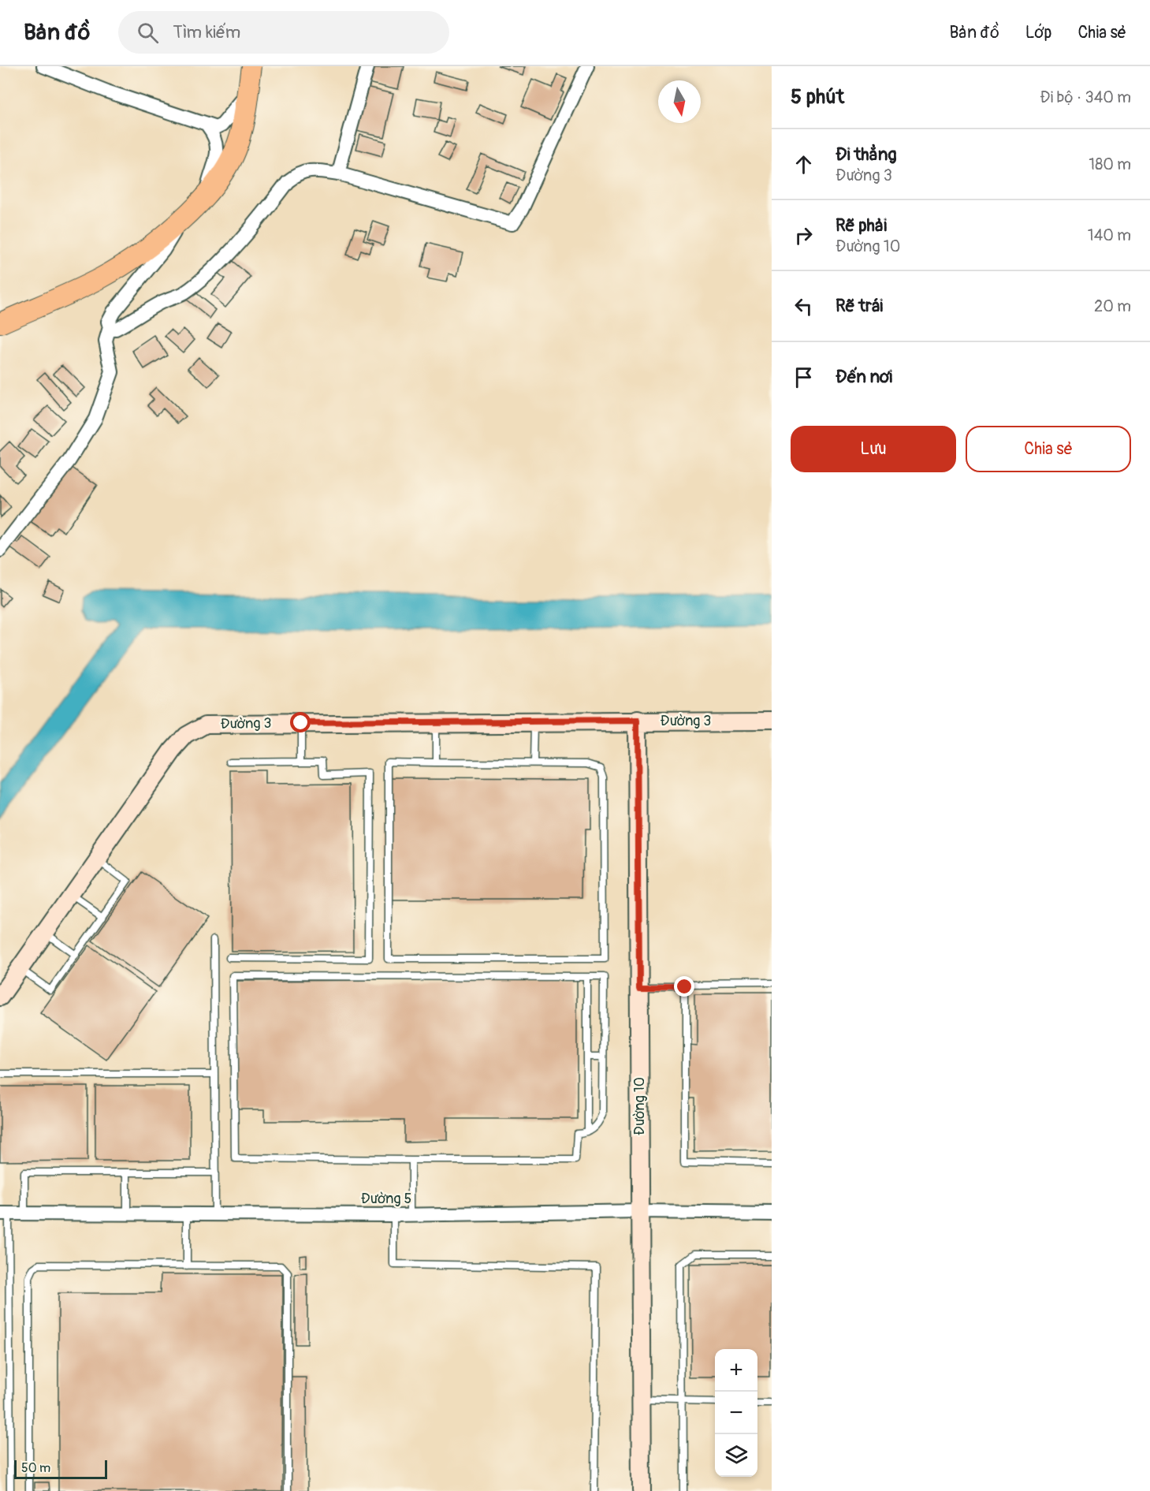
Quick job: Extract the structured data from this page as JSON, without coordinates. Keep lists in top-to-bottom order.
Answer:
{
  "streets": {
    "street": ["Đường 3", "Đường 10", "Đường 5"]
  },
  "crossings": [
    ["Đường 3", "Đường 10"],
    ["Đường 10", "Đường 5"]
  ],
  "scale_bar": "50 m",
  "north": "bottom",
  "page": {
    "header": "Bản đồ",
    "search": "Tìm kiếm",
    "nav": ["Bản đồ", "Lớp", "Chia sẻ"],
    "heading": ["5 phút", "Đi bộ · 340 m"],
    "list": [
      ["Đi thẳng", "Đường 3", "180 m"],
      ["Rẽ phải", "Đường 10", "140 m"],
      ["Rẽ trái", "20 m"],
      "Đến nơi"
    ],
    "buttons": ["Lưu", "Chia sẻ"],
    "map_buttons": ["+", "−"],
    "scale": "50 m"
  }
}
